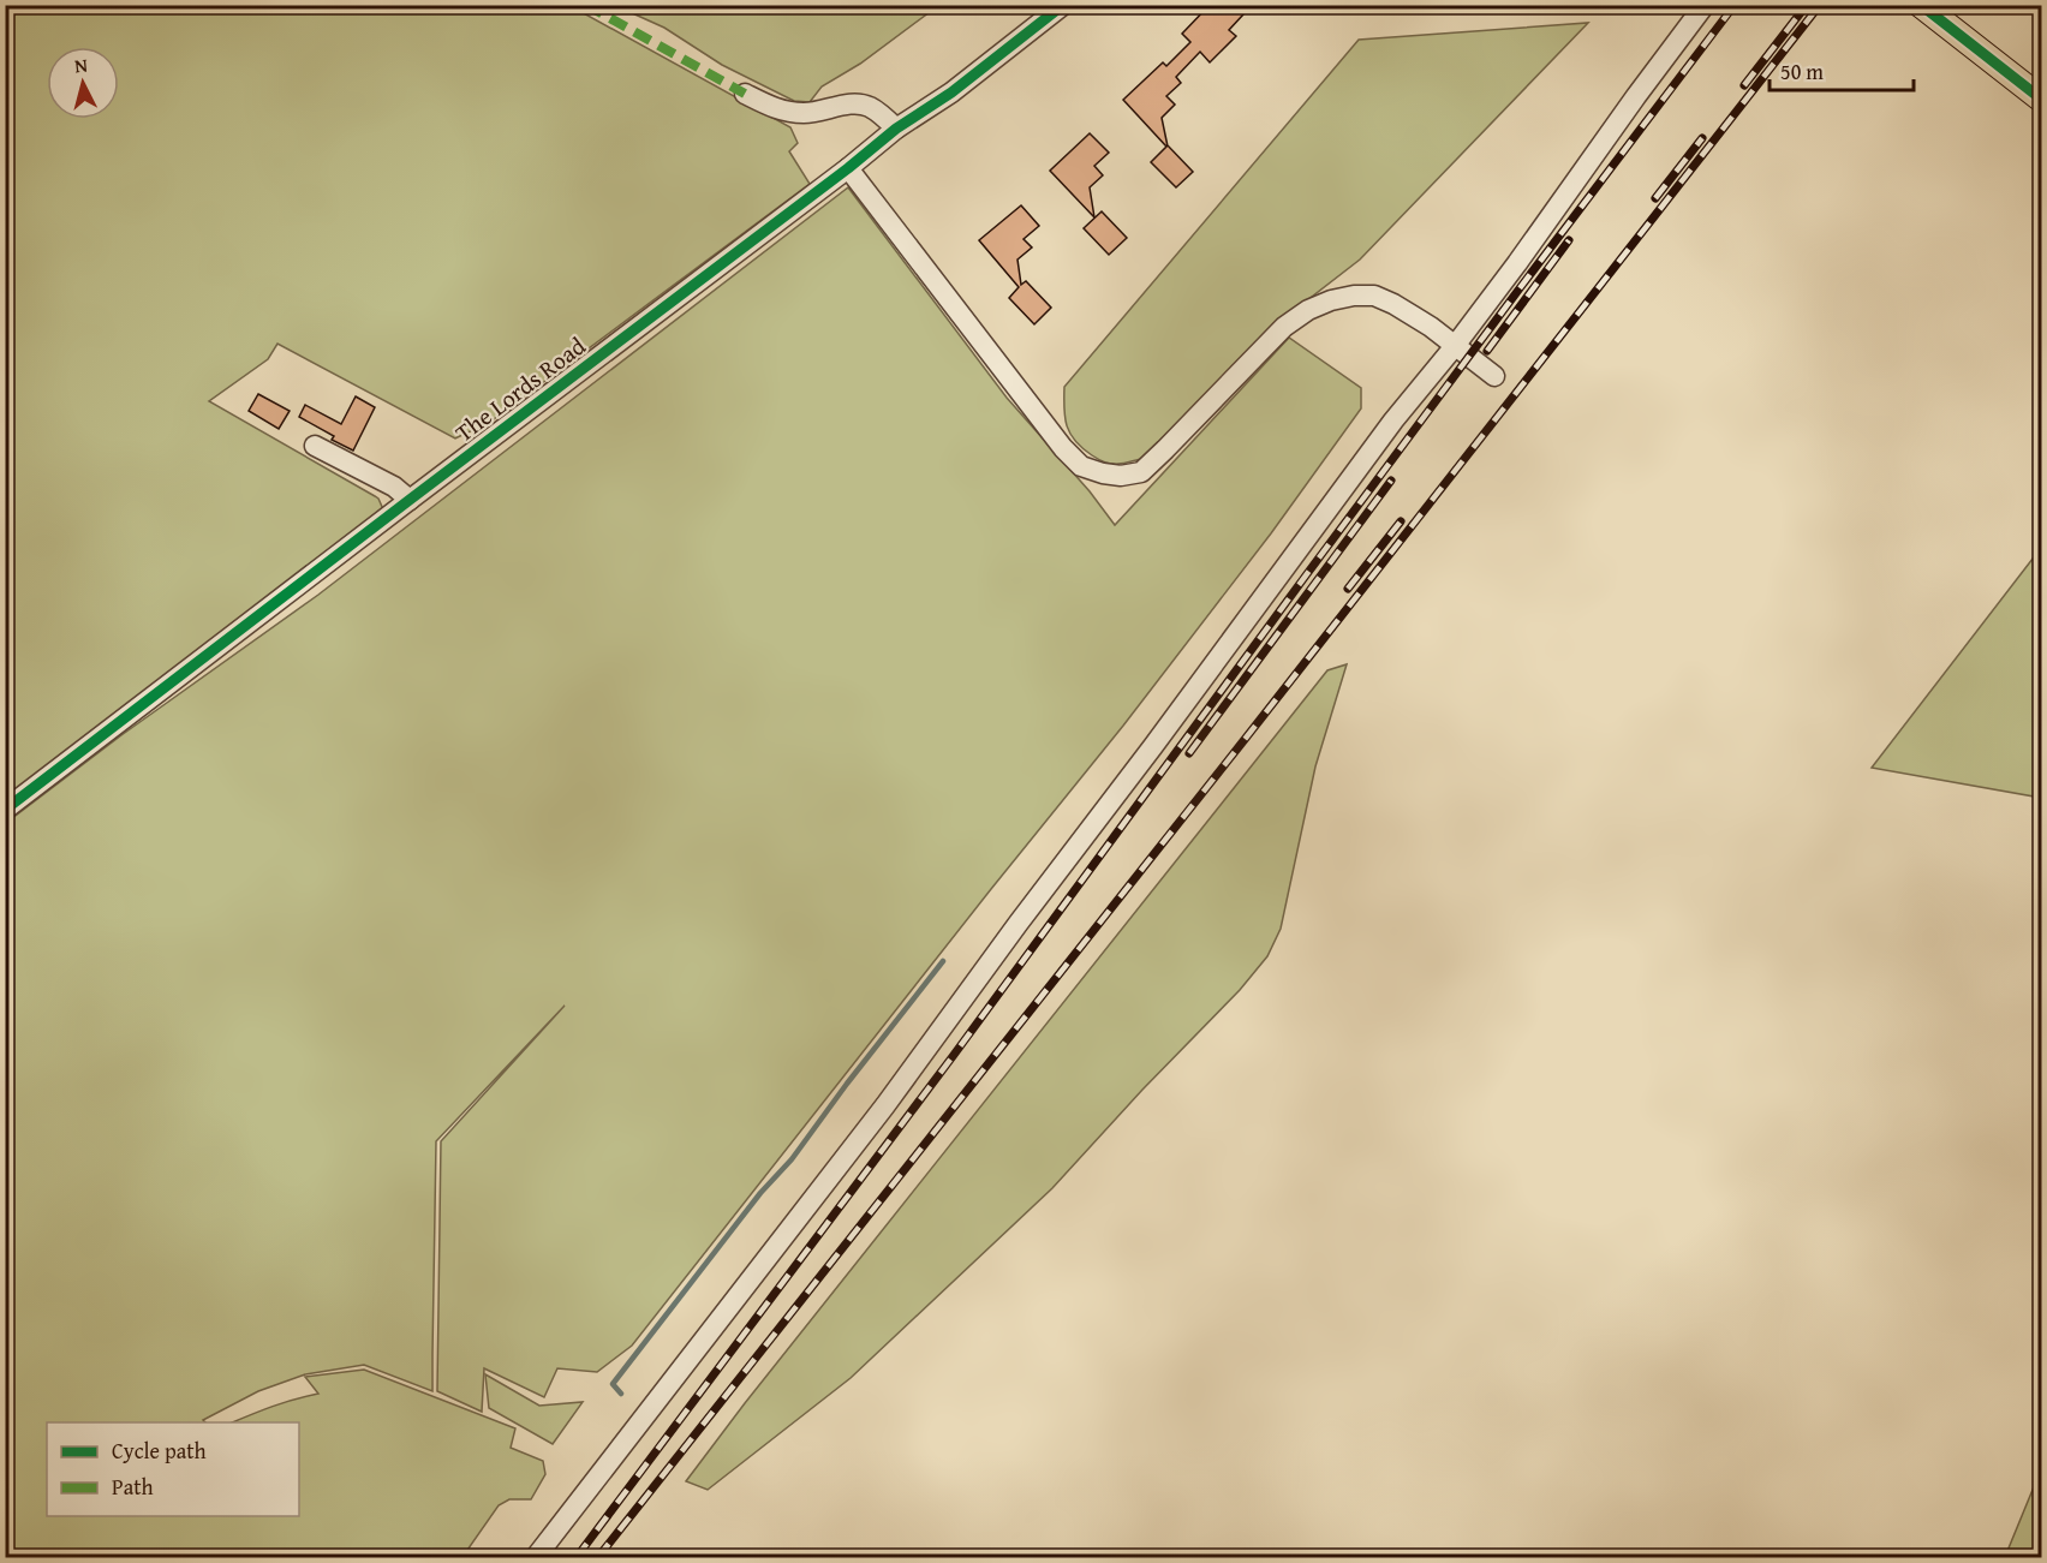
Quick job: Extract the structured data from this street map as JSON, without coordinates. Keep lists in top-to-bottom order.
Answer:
{
  "streets": {
    "street": ["The Lords Road"]
  },
  "legend": ["Cycle path", "Path"],
  "scale_bar": "50 m",
  "north": "top"
}
